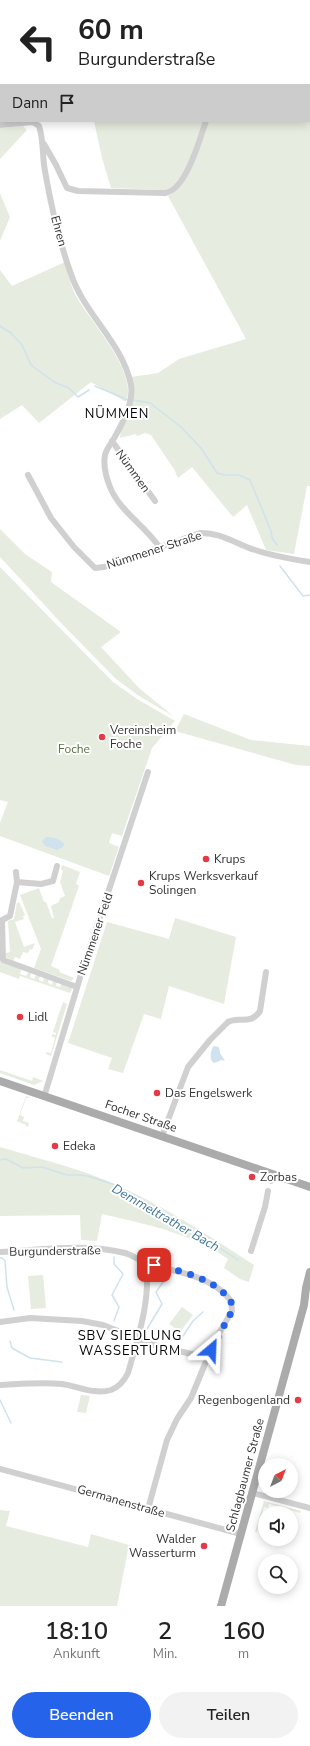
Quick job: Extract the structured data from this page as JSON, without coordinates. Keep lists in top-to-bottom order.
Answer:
{
  "streets": {
    "main road": ["Focher Straße", "Schlagbaumer Straße"],
    "street": [
      "Ehren",
      "Nümmen",
      "Nümmener Straße",
      "Nümmener Feld",
      "Burgunderstraße",
      "Germanenstraße"
    ]
  },
  "crossings": [
    ["Ehren", "Nümmen"],
    ["Nümmener Feld", "Focher Straße"],
    ["Burgunderstraße", "Germanenstraße"],
    ["Schlagbaumer Straße", "Germanenstraße"]
  ],
  "districts": ["NÜMMEN", "SBV SIEDLUNG WASSERTURM"],
  "water": ["Demmeltrather Bach"],
  "parks": ["Foche"],
  "places": [
    "Vereinsheim Foche",
    "Krups",
    "Krups Werksverkauf Solingen",
    "Lidl",
    "Das Engelswerk",
    "Edeka",
    "Zorbas",
    "Regenbogenland",
    "Walder Wasserturm"
  ],
  "north": "top right",
  "page": {
    "turn": ["60 m", "Burgunderstraße"],
    "then": "Dann",
    "eta": [
      "18:10",
      "Ankunft",
      "2",
      "Min.",
      "160",
      "m"
    ],
    "buttons": ["Beenden", "Teilen"]
  }
}
